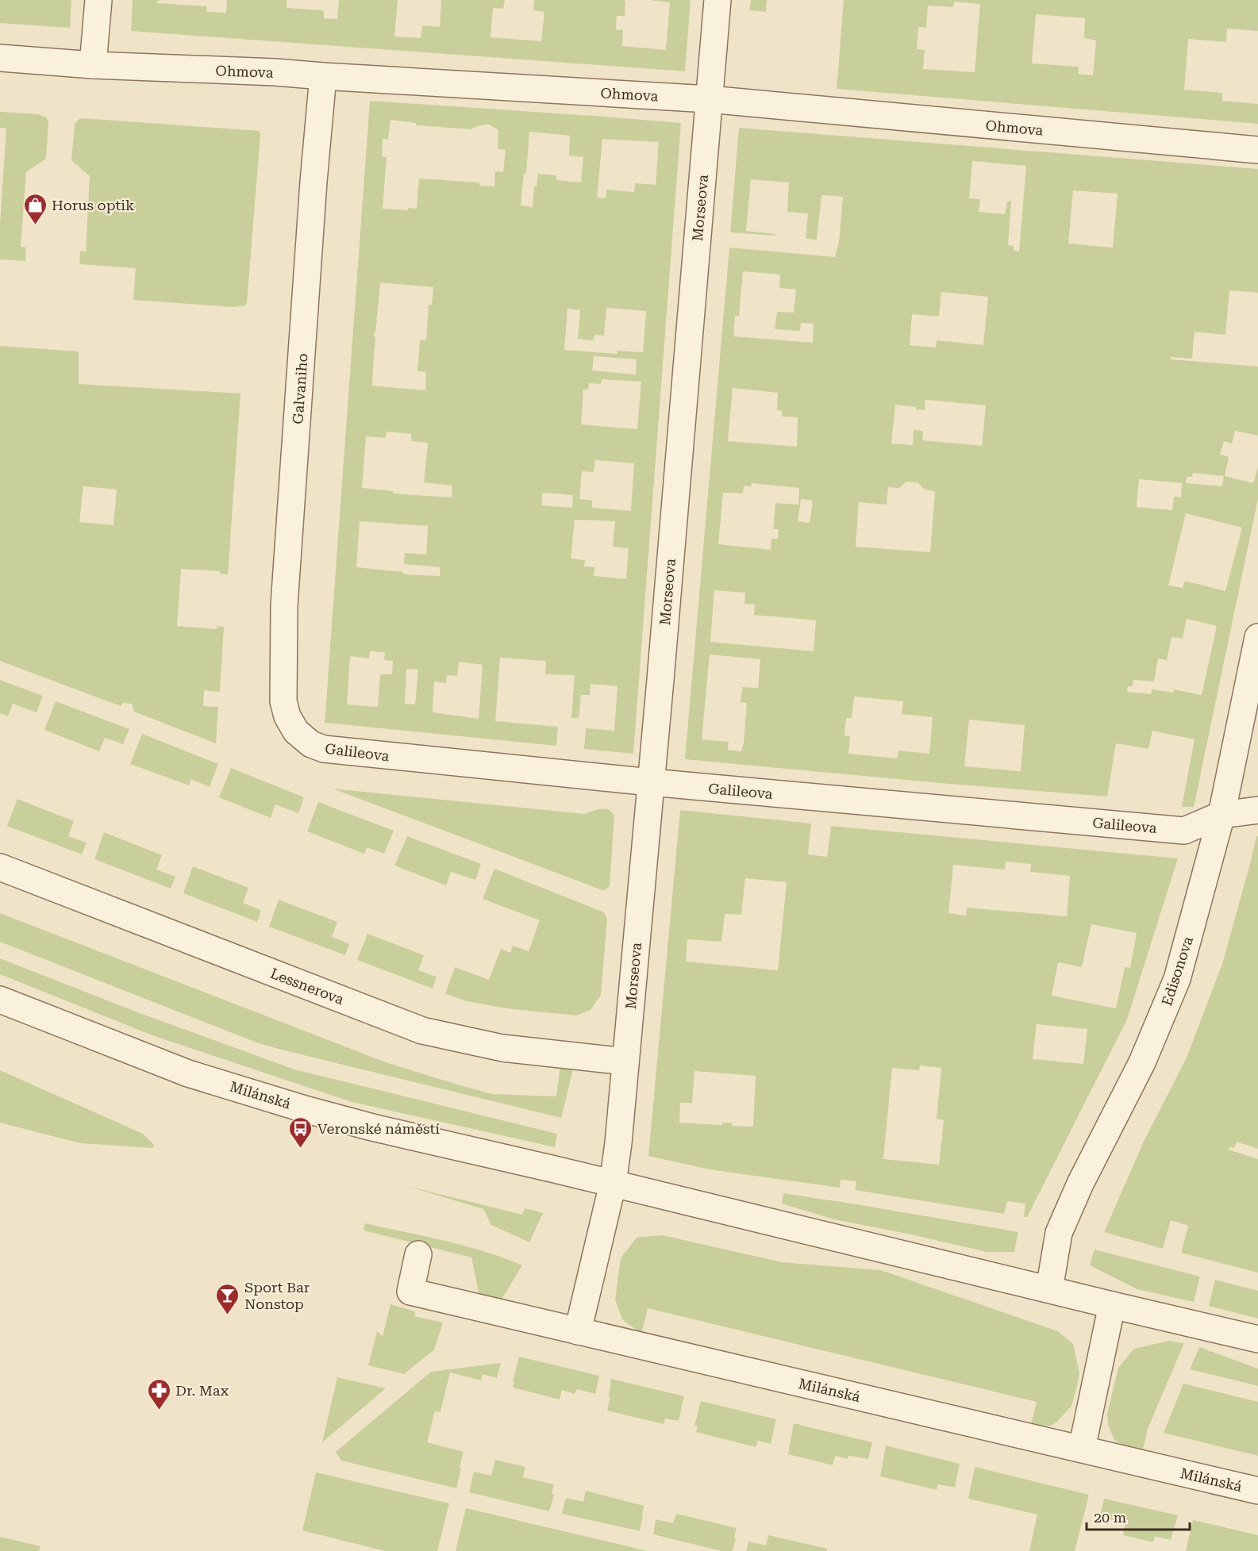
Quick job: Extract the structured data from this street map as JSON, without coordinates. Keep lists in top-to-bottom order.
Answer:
{
  "streets": {
    "street": [
      "Ohmova",
      "Morseova",
      "Galvaniho",
      "Galileova",
      "Edisonova",
      "Lessnerova",
      "Milánská"
    ]
  },
  "crossings": [
    ["Ohmova", "Morseova"],
    ["Ohmova", "Galvaniho"],
    ["Morseova", "Galileova"],
    ["Morseova", "Lessnerova"],
    ["Morseova", "Milánská"],
    ["Galvaniho", "Galileova"],
    ["Galileova", "Edisonova"],
    ["Edisonova", "Milánská"]
  ],
  "places": {
    "shop": ["Horus optik"],
    "bus stop": ["Veronské náměstí"],
    "bar": ["Sport Bar Nonstop"],
    "pharmacy": ["Dr. Max"]
  },
  "scale_bar": "20 m"
}
